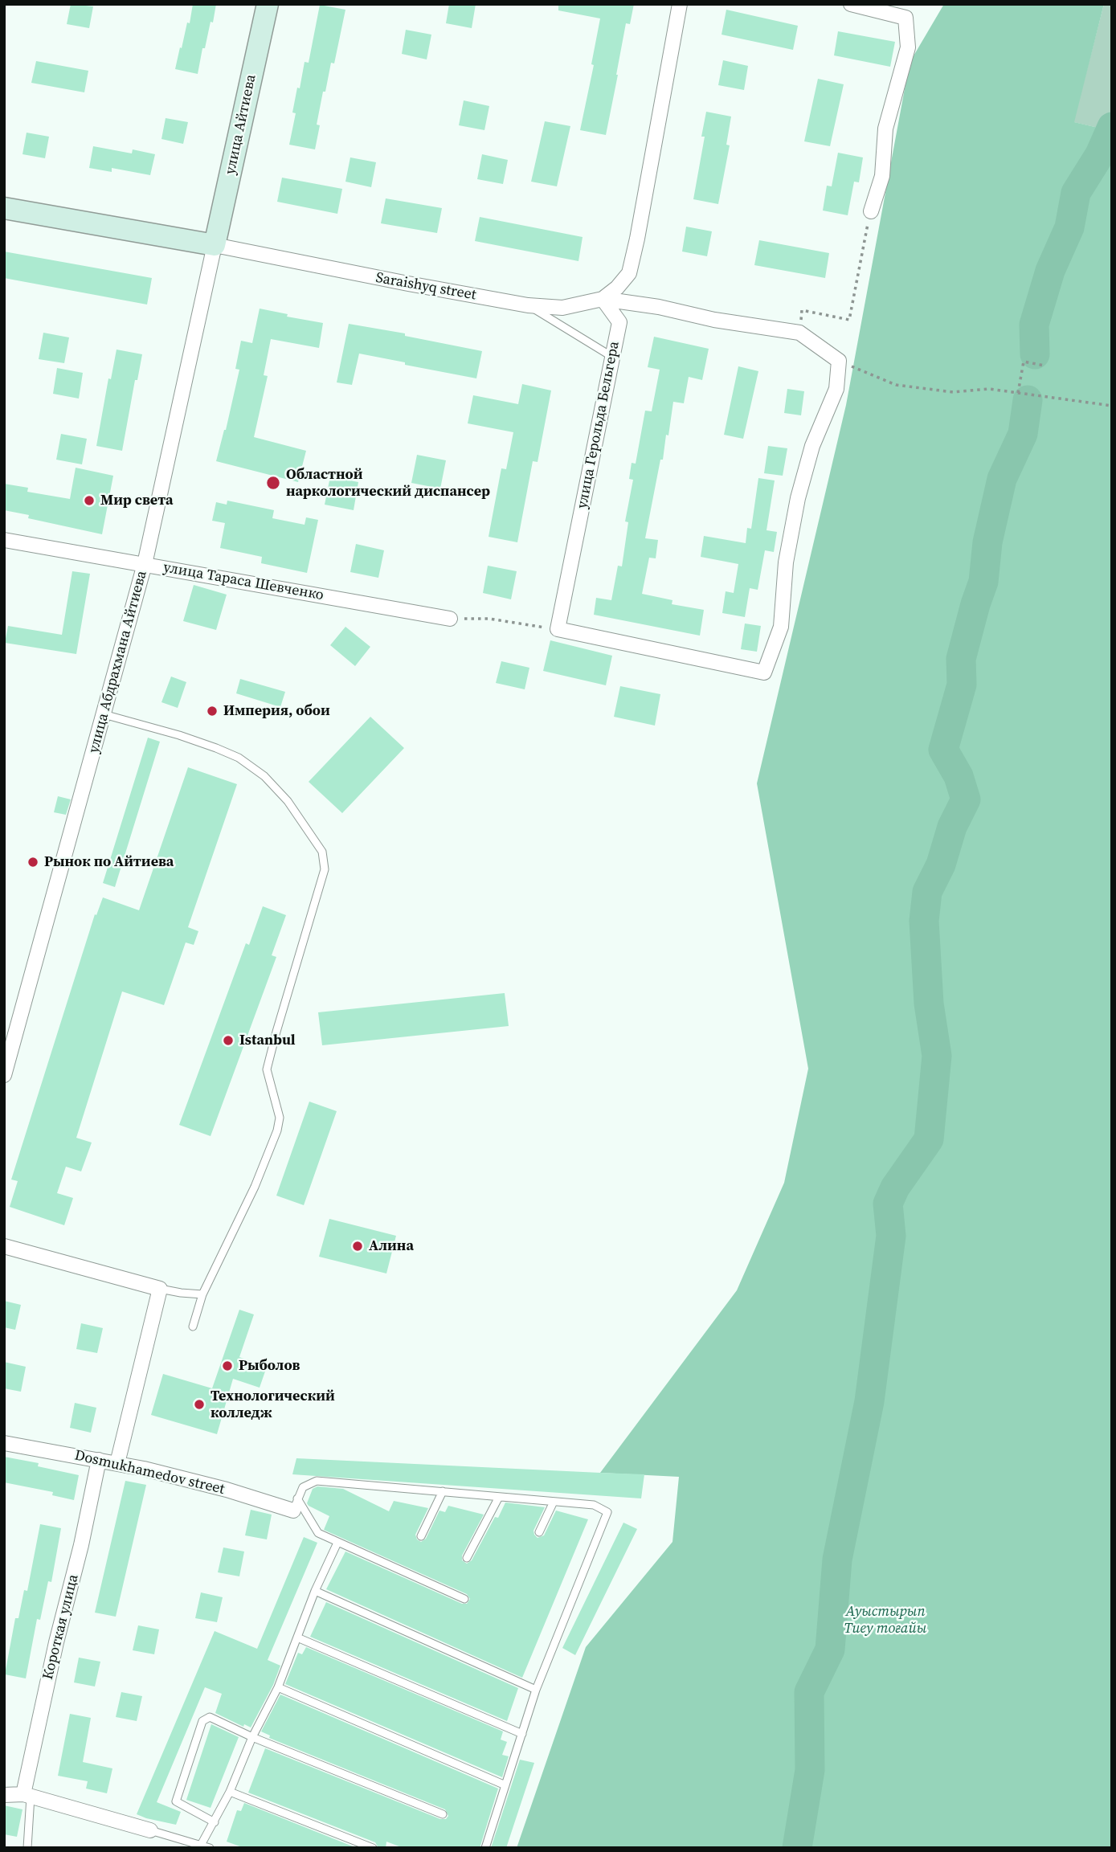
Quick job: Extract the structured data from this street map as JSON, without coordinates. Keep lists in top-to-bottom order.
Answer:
{
  "streets": {
    "street": [
      "улица Айтиева",
      "Saraishyq street",
      "улица Герольда Бельгера",
      "улица Тараса Шевченко",
      "улица Абдрахмана Айтиева",
      "Dosmukhamedov street",
      "Короткая улица"
    ]
  },
  "crossings": [
    ["улица Айтиева", "Saraishyq street"],
    ["улица Айтиева", "улица Абдрахмана Айтиева"],
    ["Saraishyq street", "улица Герольда Бельгера"],
    ["Saraishyq street", "улица Абдрахмана Айтиева"],
    ["улица Тараса Шевченко", "улица Абдрахмана Айтиева"],
    ["Dosmukhamedov street", "Короткая улица"]
  ],
  "parks": ["Ауыстырып Тиеу тоғайы"],
  "places": [
    "Областной наркологический диспансер",
    "Мир света",
    "Империя, обои",
    "Рынок по Айтиева",
    "Istanbul",
    "Алина",
    "Рыболов",
    "Технологический колледж"
  ]
}
